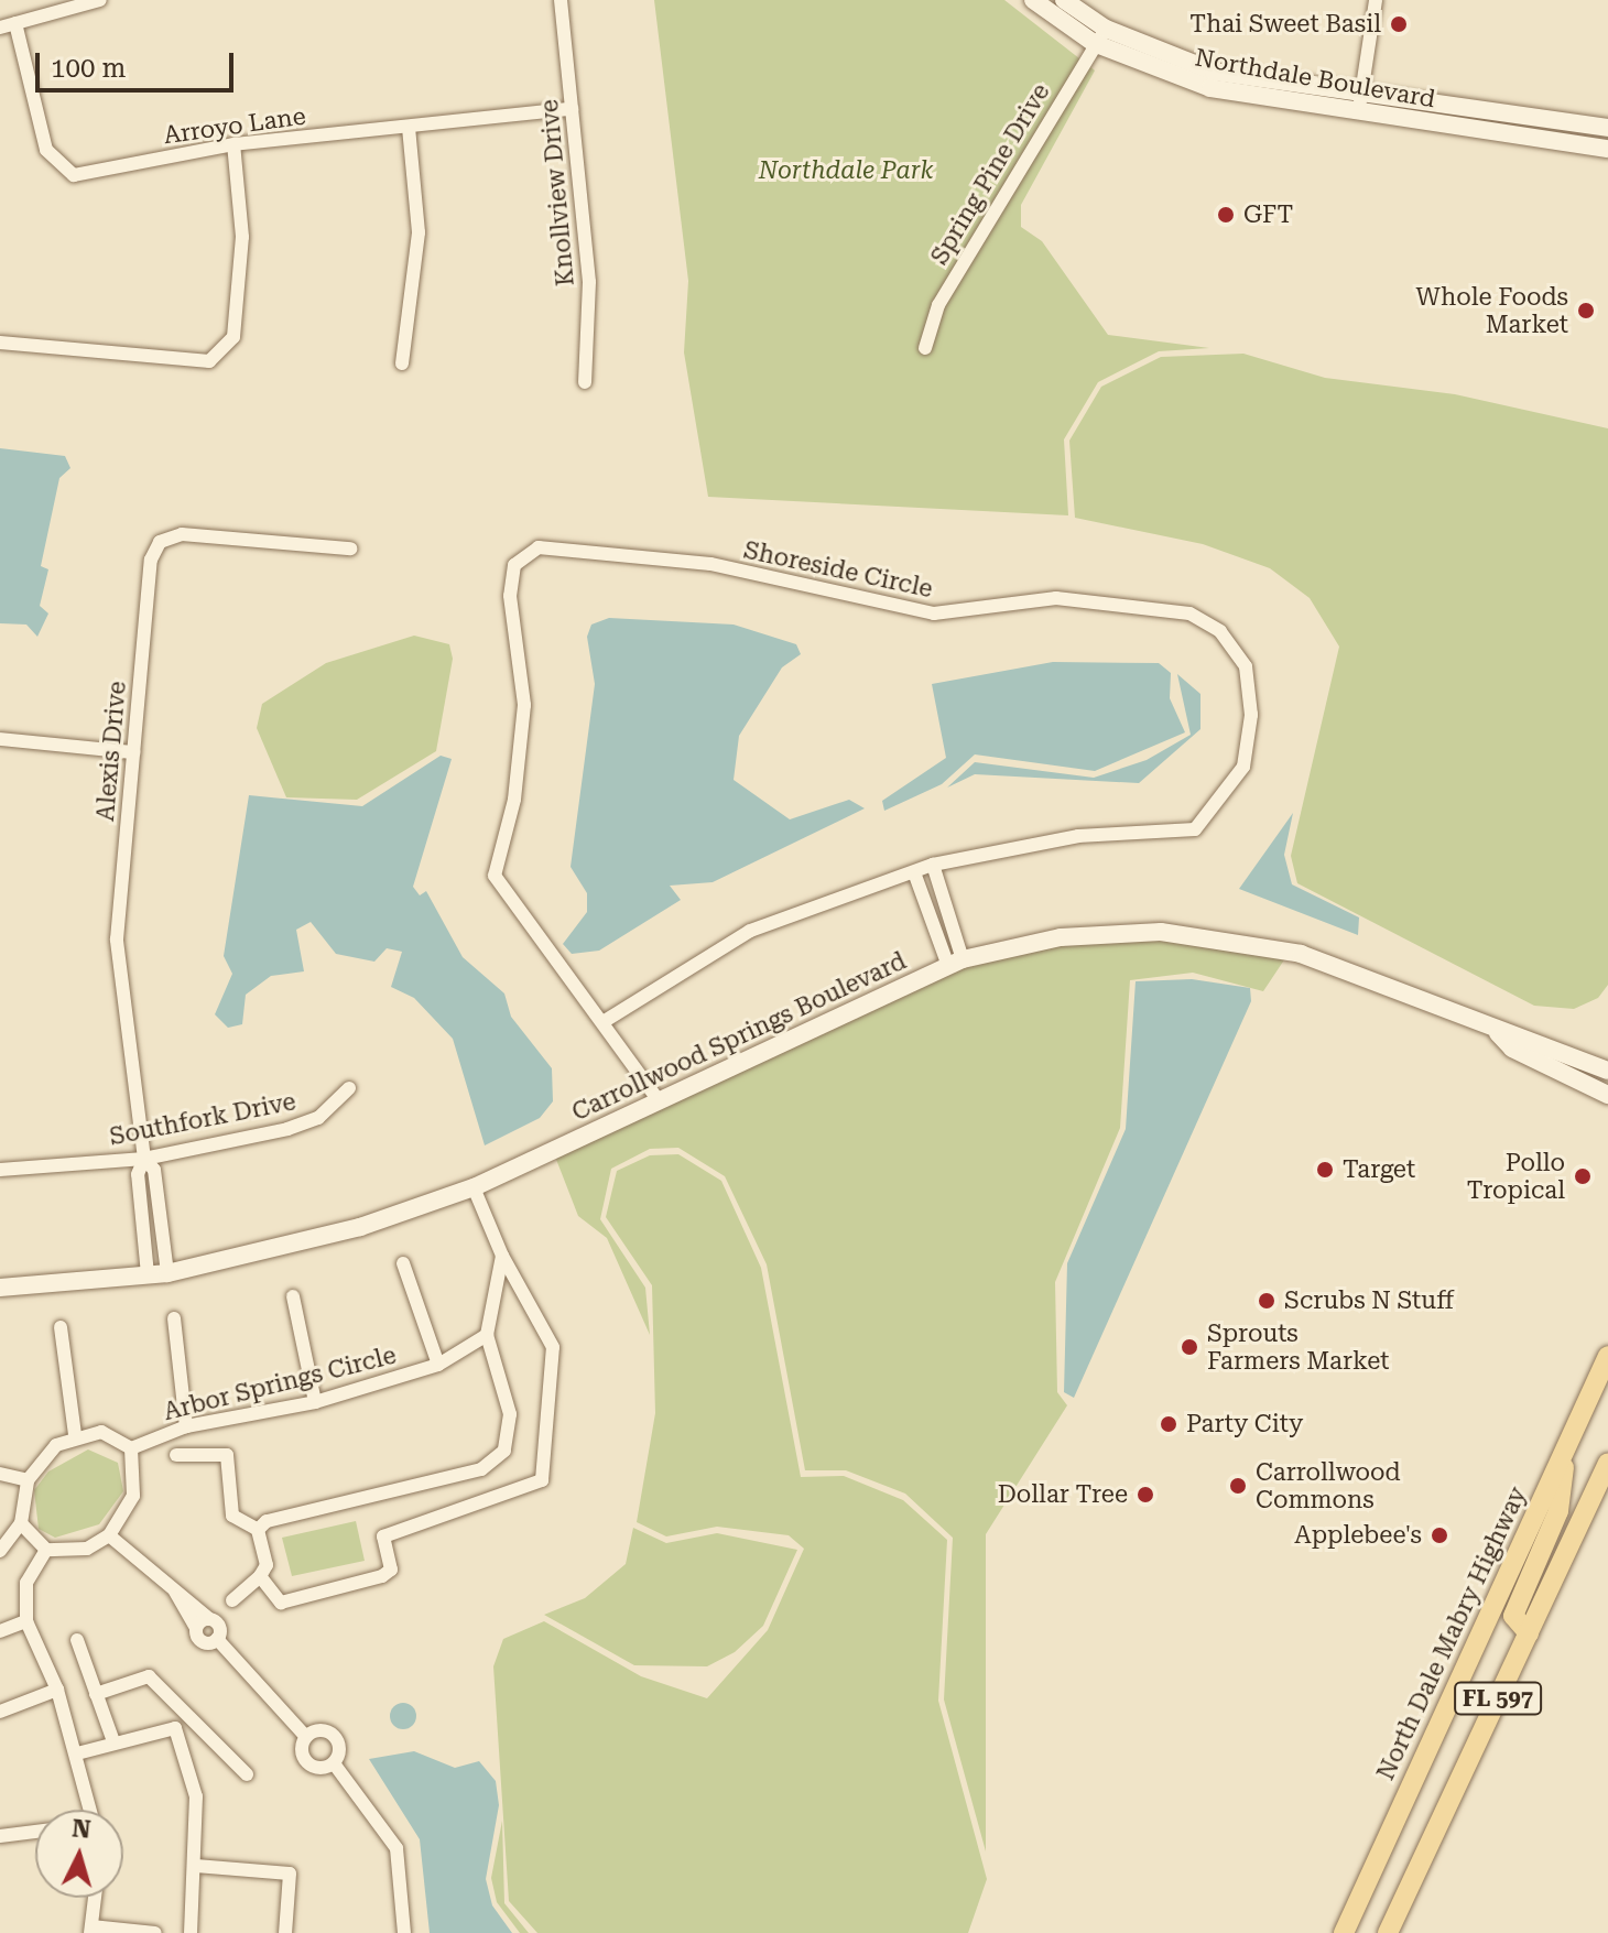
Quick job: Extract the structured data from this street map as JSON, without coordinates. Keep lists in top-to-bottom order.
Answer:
{
  "streets": {
    "main road": ["North Dale Mabry Highway", "FL 597"],
    "street": [
      "Northdale Boulevard",
      "Arroyo Lane",
      "Spring Pine Drive",
      "Knollview Drive",
      "Shoreside Circle",
      "Alexis Drive",
      "Carrollwood Springs Boulevard",
      "Southfork Drive",
      "Arbor Springs Circle"
    ]
  },
  "crossings": [
    ["Northdale Boulevard", "Spring Pine Drive"],
    ["Arroyo Lane", "Knollview Drive"],
    ["Shoreside Circle", "Carrollwood Springs Boulevard"],
    ["Alexis Drive", "Carrollwood Springs Boulevard"],
    ["Alexis Drive", "Southfork Drive"]
  ],
  "parks": ["Northdale Park"],
  "places": [
    "Thai Sweet Basil",
    "GFT",
    "Whole Foods Market",
    "Target",
    "Pollo Tropical",
    "Scrubs N Stuff",
    "Sprouts Farmers Market",
    "Party City",
    "Carrollwood Commons",
    "Dollar Tree",
    "Applebee's"
  ],
  "scale_bar": "100 m",
  "north": "top"
}
